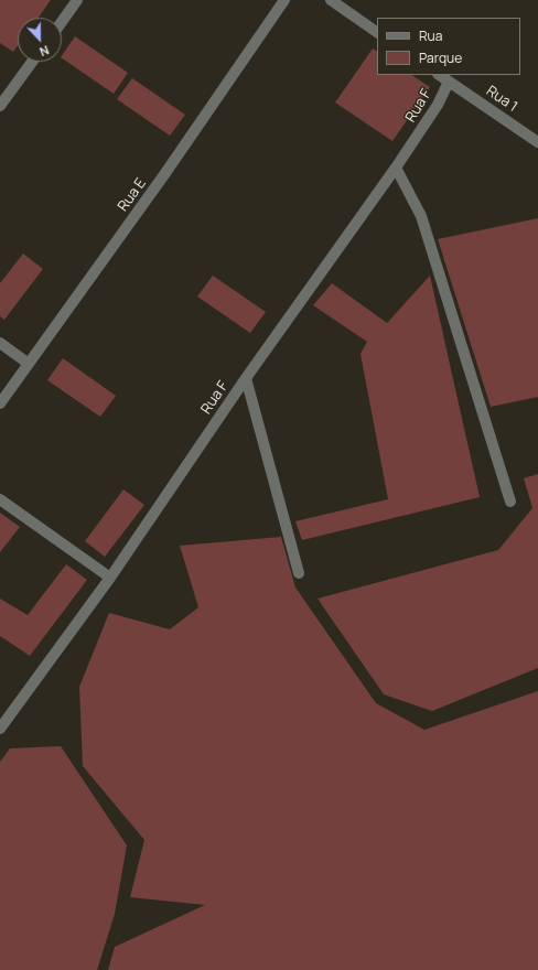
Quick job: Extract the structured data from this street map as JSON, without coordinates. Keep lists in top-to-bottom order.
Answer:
{
  "streets": {
    "street": ["Rua 1", "Rua F", "Rua E"]
  },
  "crossings": [
    ["Rua 1", "Rua F"]
  ],
  "legend": ["Rua", "Parque"],
  "north": "bottom"
}
